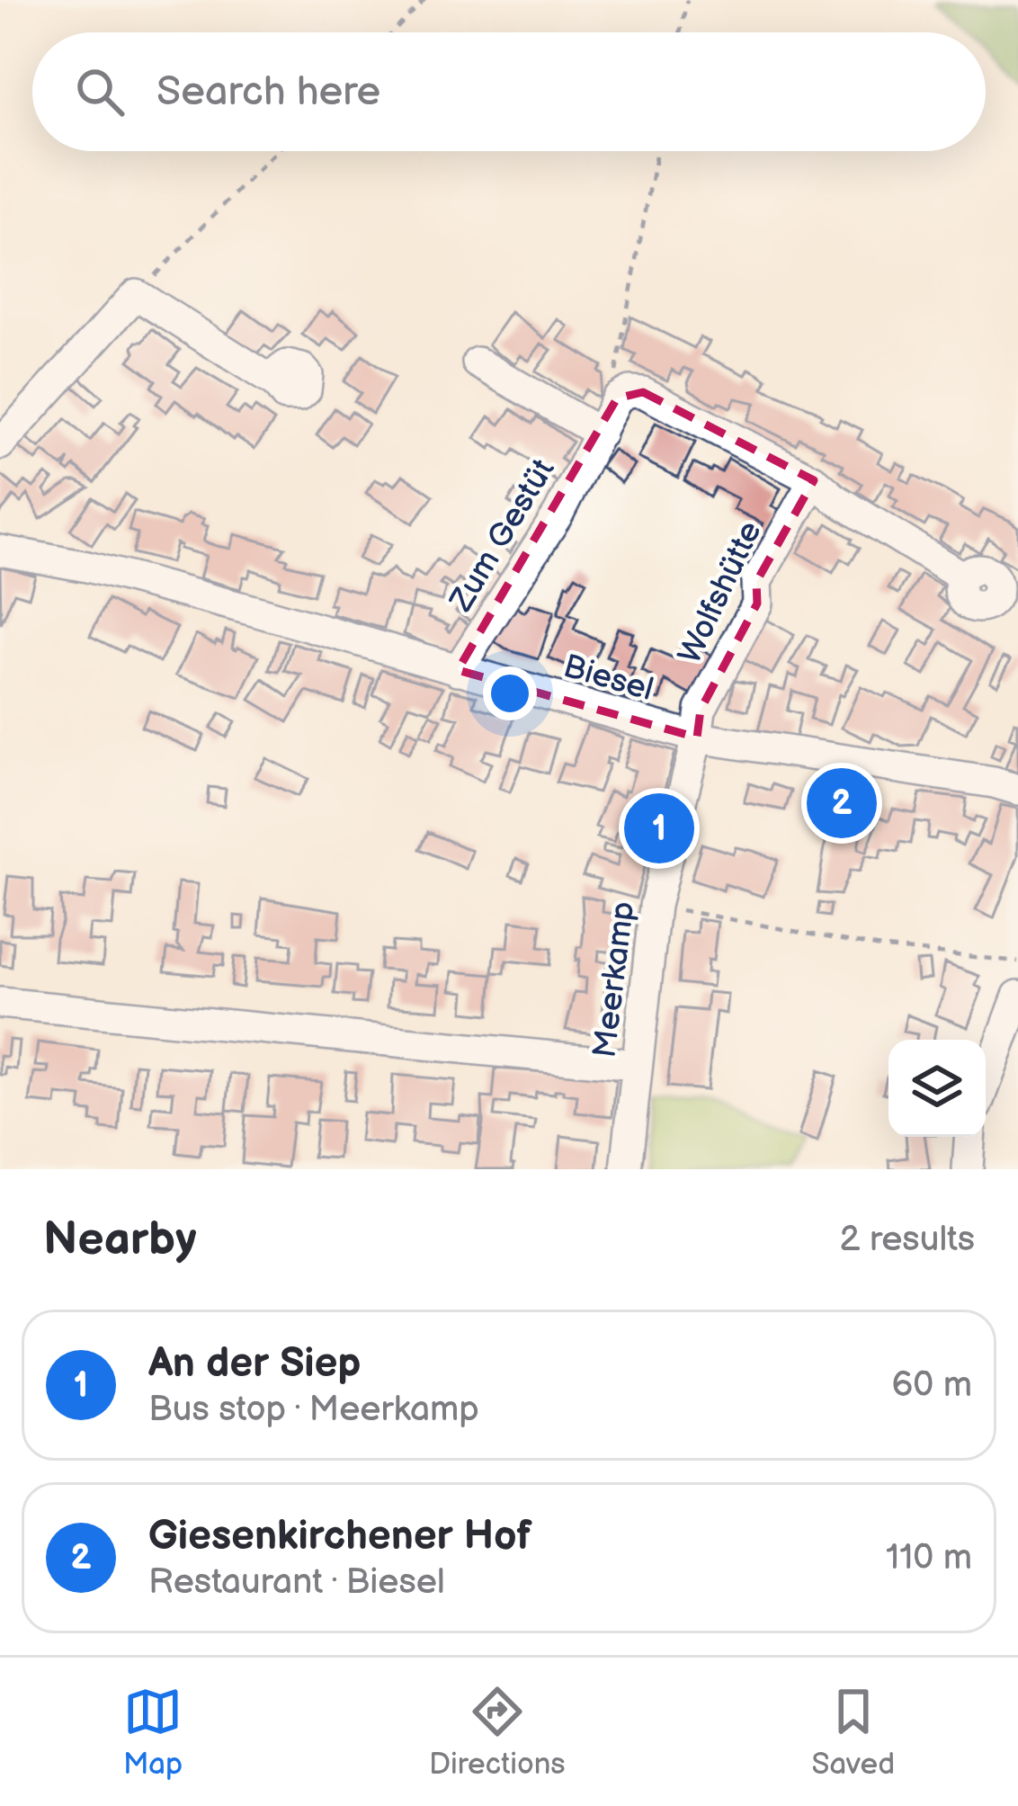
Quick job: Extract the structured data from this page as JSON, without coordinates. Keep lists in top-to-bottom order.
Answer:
{
  "streets": {
    "street": [
      "Zum Gestüt",
      "Wolfshütte",
      "Biesel",
      "Meerkamp"
    ]
  },
  "crossings": [
    ["Zum Gestüt", "Biesel"],
    ["Wolfshütte", "Biesel"],
    ["Wolfshütte", "Meerkamp"],
    ["Biesel", "Meerkamp"]
  ],
  "page": {
    "search": "Search here",
    "pins": ["2", "1"],
    "heading": ["Nearby", "2 results"],
    "list": [
      {
        "mark": "1",
        "name": "An der Siep",
        "note": "Bus stop · Meerkamp",
        "value": "60 m"
      },
      {
        "mark": "2",
        "name": "Giesenkirchener Hof",
        "note": "Restaurant · Biesel",
        "value": "110 m"
      }
    ],
    "nav": ["Map", "Directions", "Saved"]
  }
}
